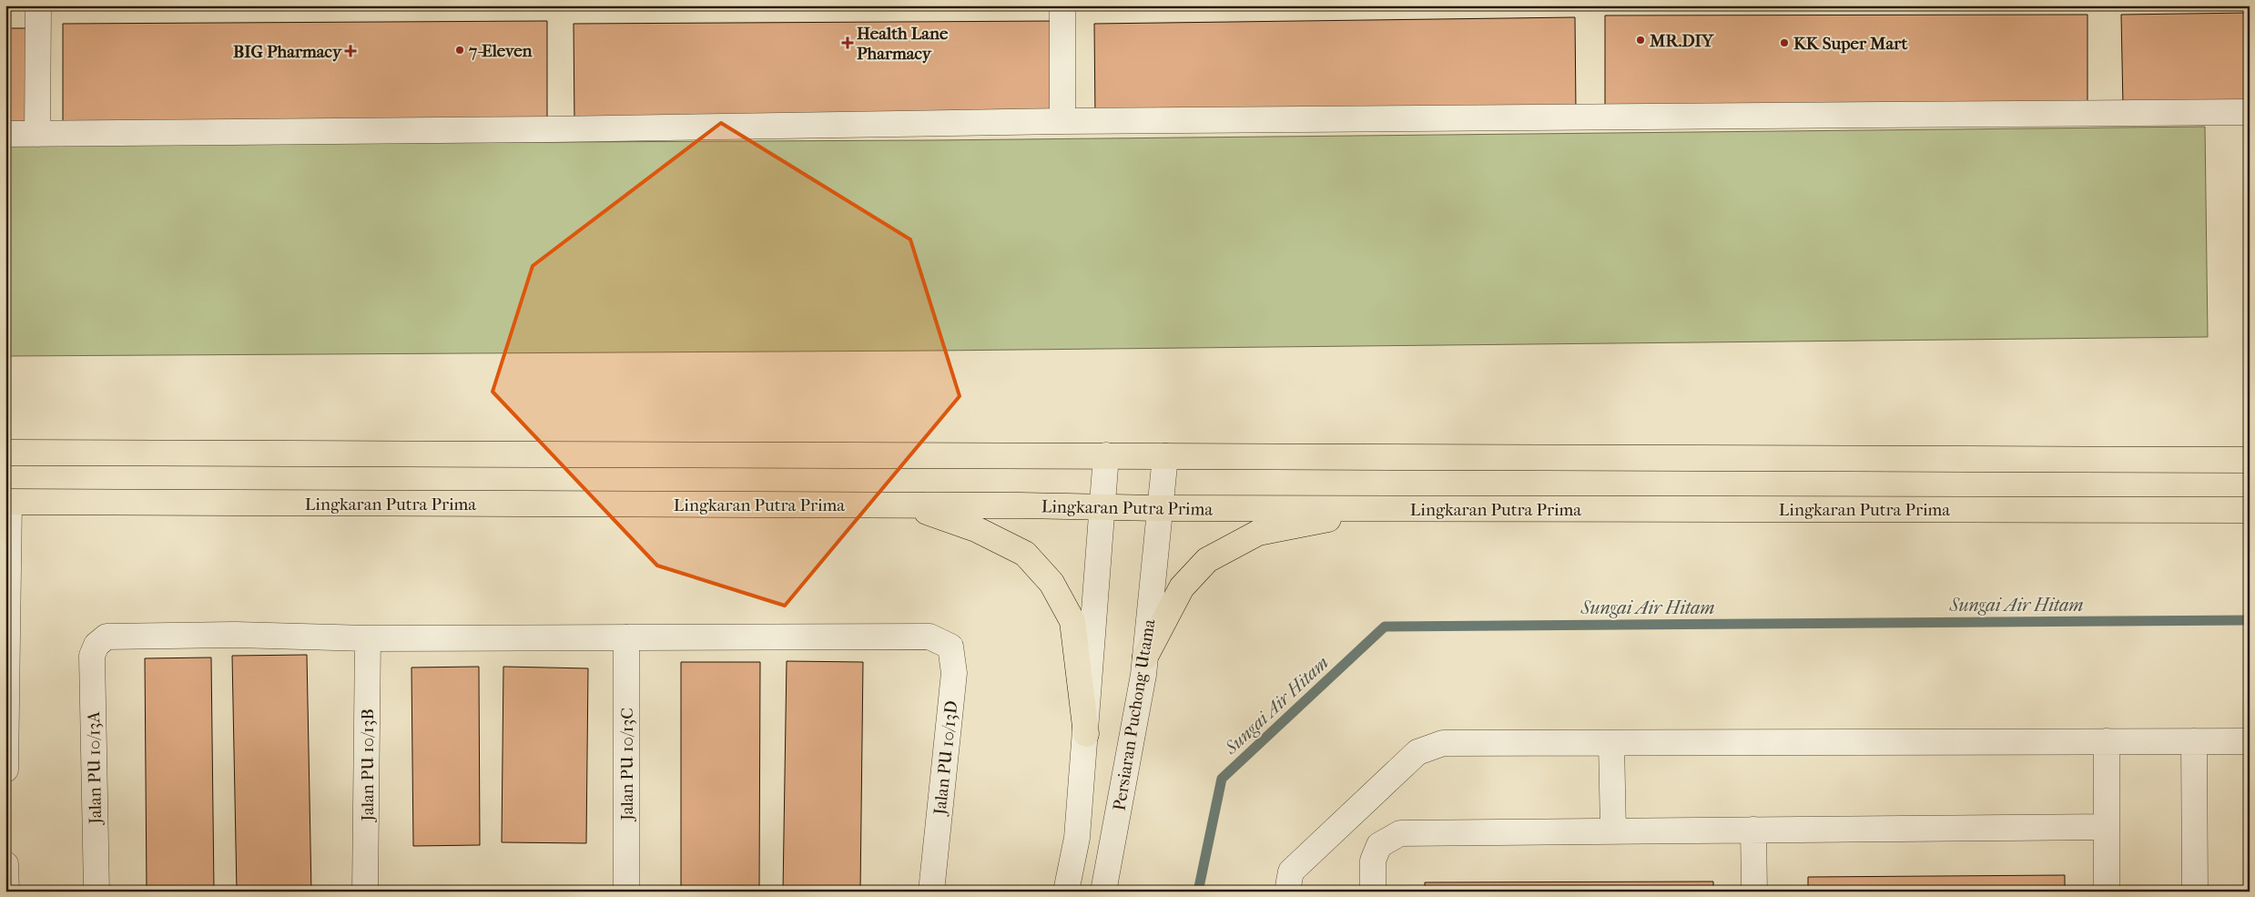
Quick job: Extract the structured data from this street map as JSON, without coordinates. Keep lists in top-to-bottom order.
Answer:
{
  "streets": {
    "main road": ["Lingkaran Putra Prima"],
    "street": [
      "Persiaran Puchong Utama",
      "Jalan PU 10/13D",
      "Jalan PU 10/13C",
      "Jalan PU 10/13B",
      "Jalan PU 10/13A"
    ]
  },
  "crossings": [
    ["Lingkaran Putra Prima", "Persiaran Puchong Utama"],
    ["Jalan PU 10/13D", "Jalan PU 10/13C"],
    ["Jalan PU 10/13B", "Jalan PU 10/13A"]
  ],
  "water": ["Sungai Air Hitam"],
  "places": {
    "other": ["MR.DIY", "KK Super Mart", "7-Eleven"],
    "health": ["Health Lane Pharmacy", "BIG Pharmacy"]
  }
}
